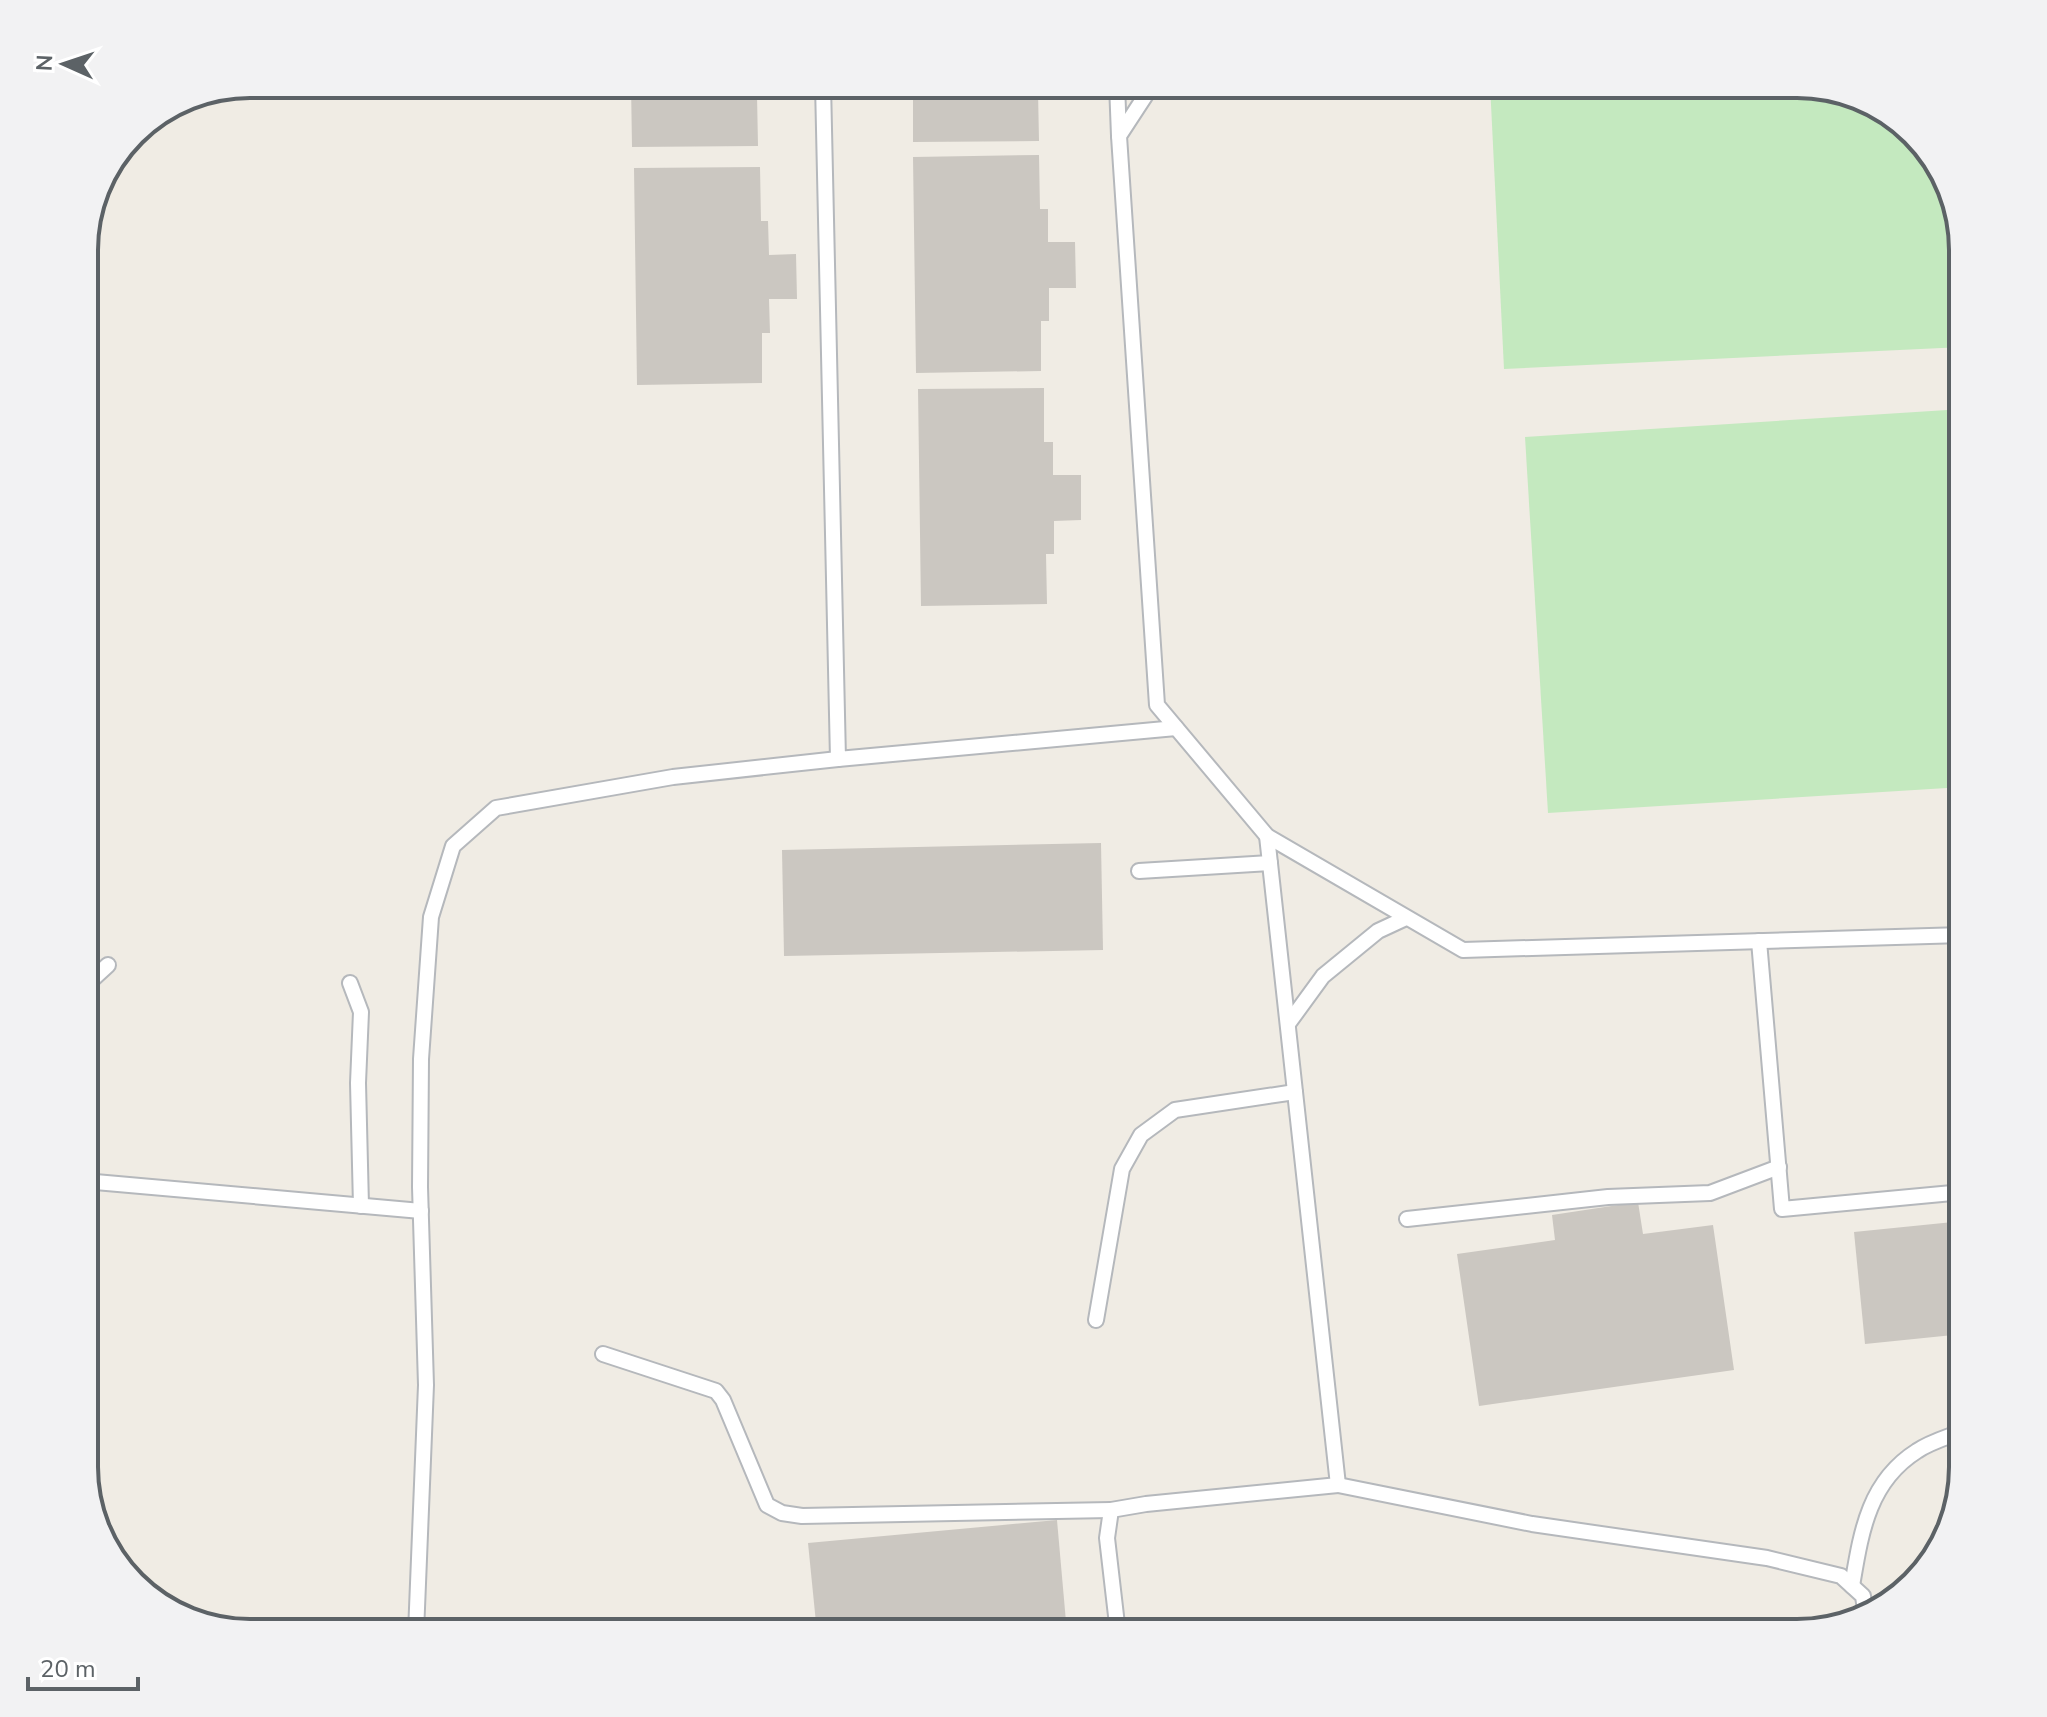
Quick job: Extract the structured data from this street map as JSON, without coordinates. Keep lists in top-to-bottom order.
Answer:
{
  "scale_bar": "20 m",
  "north": "left"
}
